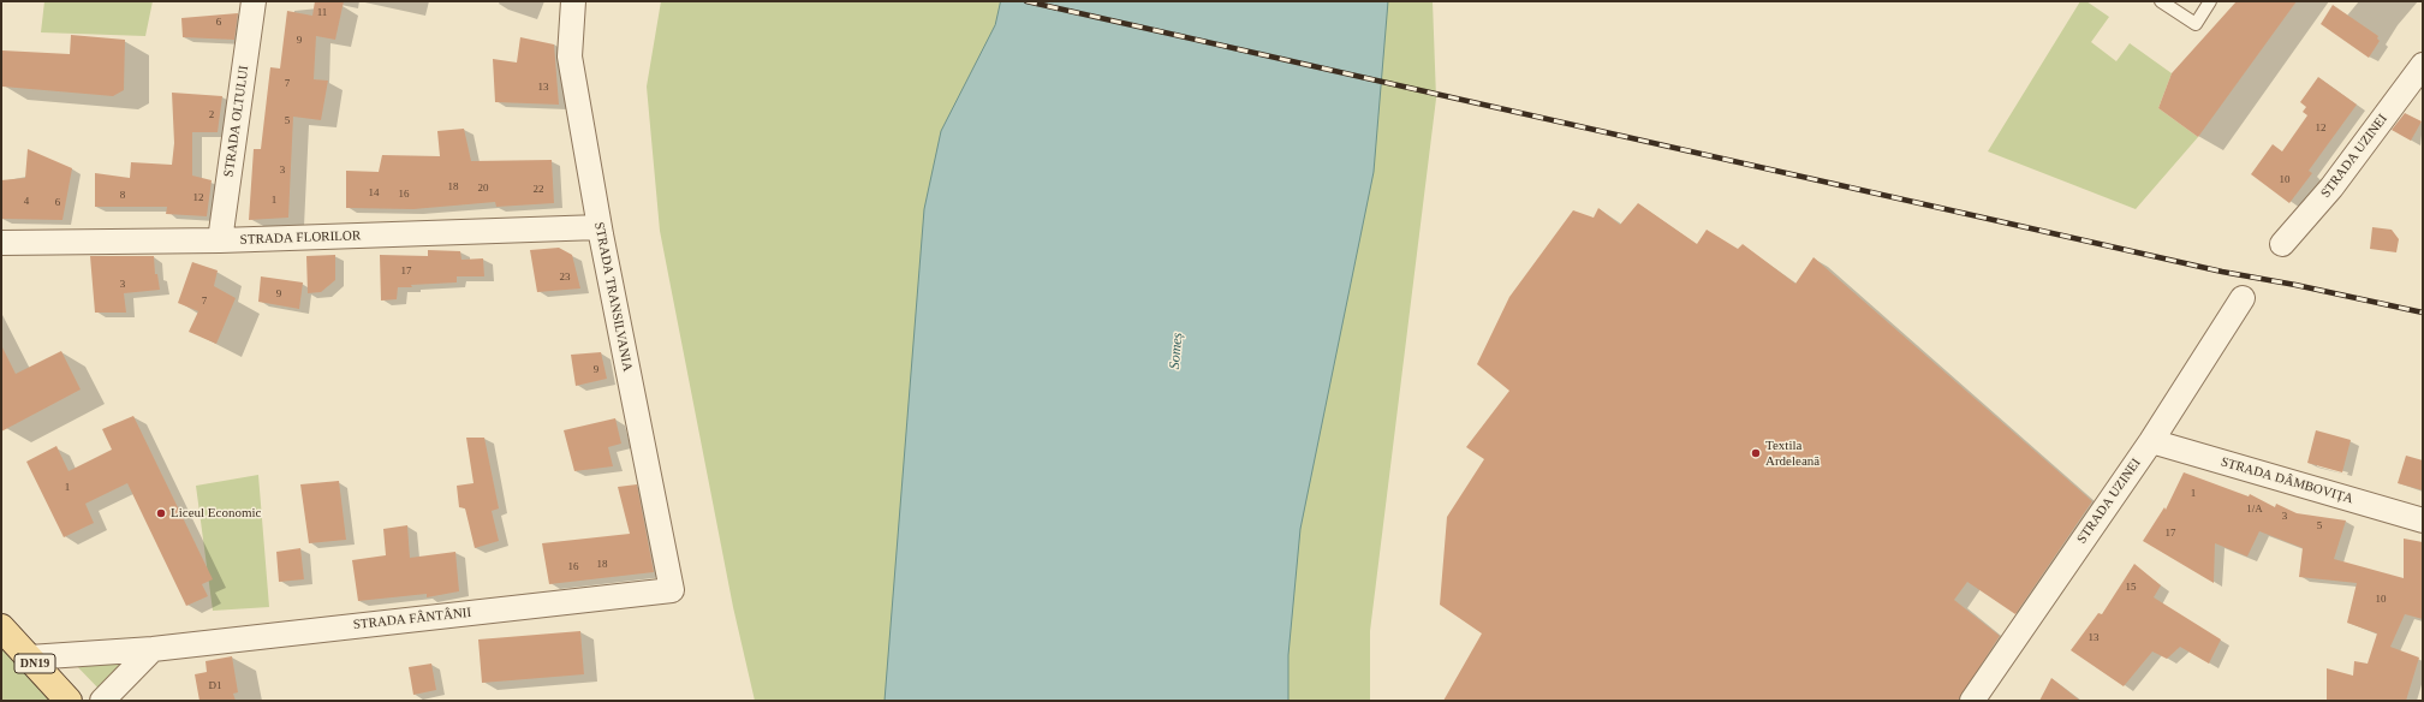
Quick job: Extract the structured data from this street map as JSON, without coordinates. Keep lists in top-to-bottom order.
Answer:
{
  "streets": {
    "main road": ["DN19"],
    "street": [
      "STRADA OLTULUI",
      "STRADA UZINEI",
      "STRADA FLORILOR",
      "STRADA TRANSILVANIA",
      "STRADA DÂMBOVIȚA",
      "STRADA FÂNTÂNII"
    ]
  },
  "crossings": [
    ["STRADA OLTULUI", "STRADA FLORILOR"],
    ["STRADA UZINEI", "STRADA DÂMBOVIȚA"],
    ["STRADA FLORILOR", "STRADA TRANSILVANIA"],
    ["STRADA TRANSILVANIA", "STRADA FÂNTÂNII"],
    ["STRADA FÂNTÂNII", "DN19"]
  ],
  "water": ["Someș"],
  "places": ["Textila Ardeleană", "Liceul Economic"],
  "house_numbers": [
    "11",
    "6",
    "9",
    "7",
    "13",
    "2",
    "5",
    "12",
    "3",
    "10",
    "18",
    "20",
    "22",
    "14",
    "16",
    "8",
    "12",
    "1",
    "4",
    "6",
    "17",
    "23",
    "3",
    "9",
    "7",
    "9",
    "1",
    "1",
    "1/A",
    "3",
    "5",
    "17",
    "18",
    "16",
    "15",
    "10",
    "13",
    "D1"
  ]
}
